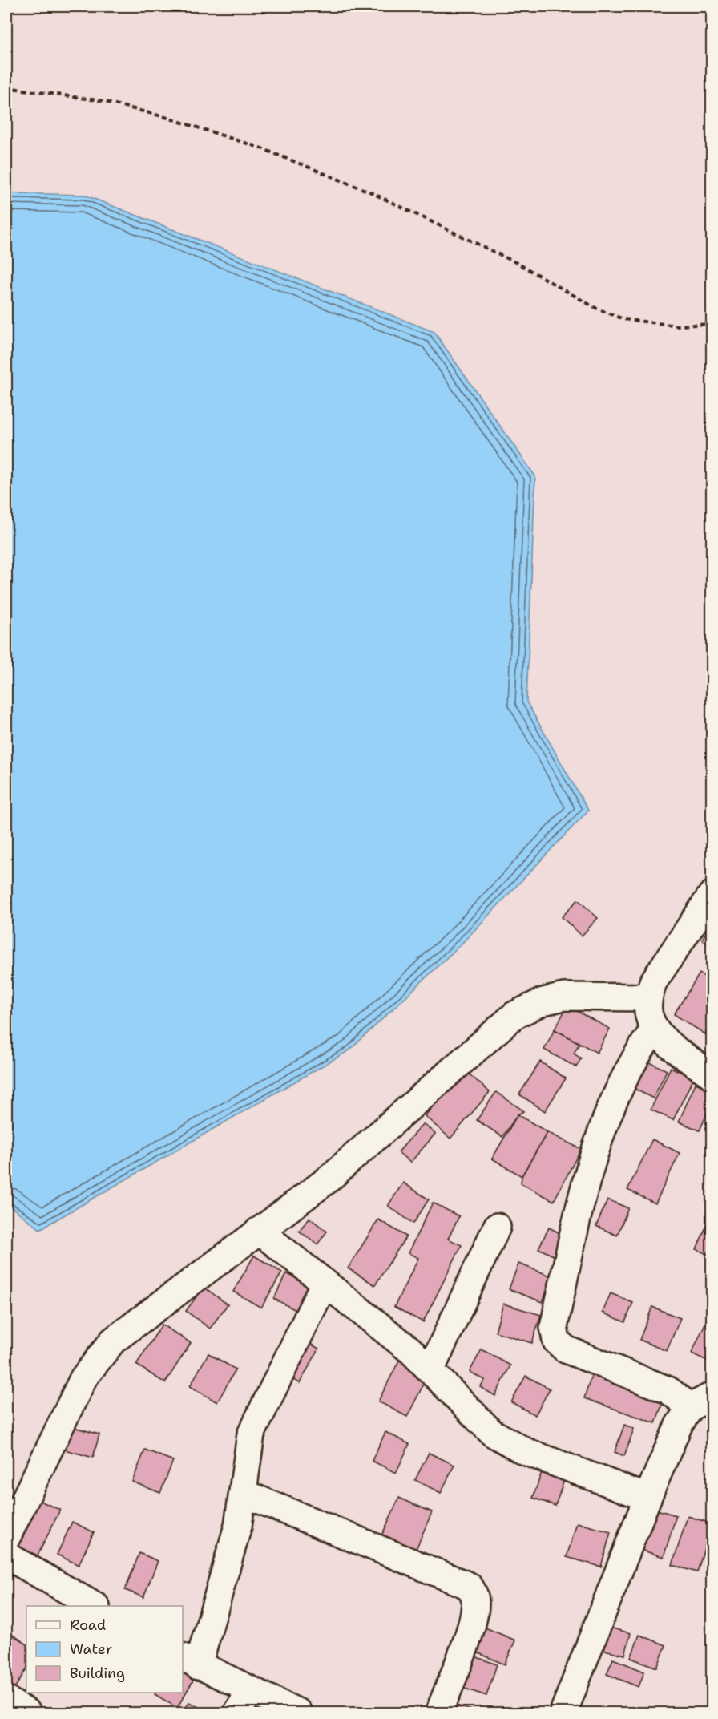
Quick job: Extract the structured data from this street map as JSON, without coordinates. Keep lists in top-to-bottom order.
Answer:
{
  "legend": ["Road", "Water", "Building"]
}
